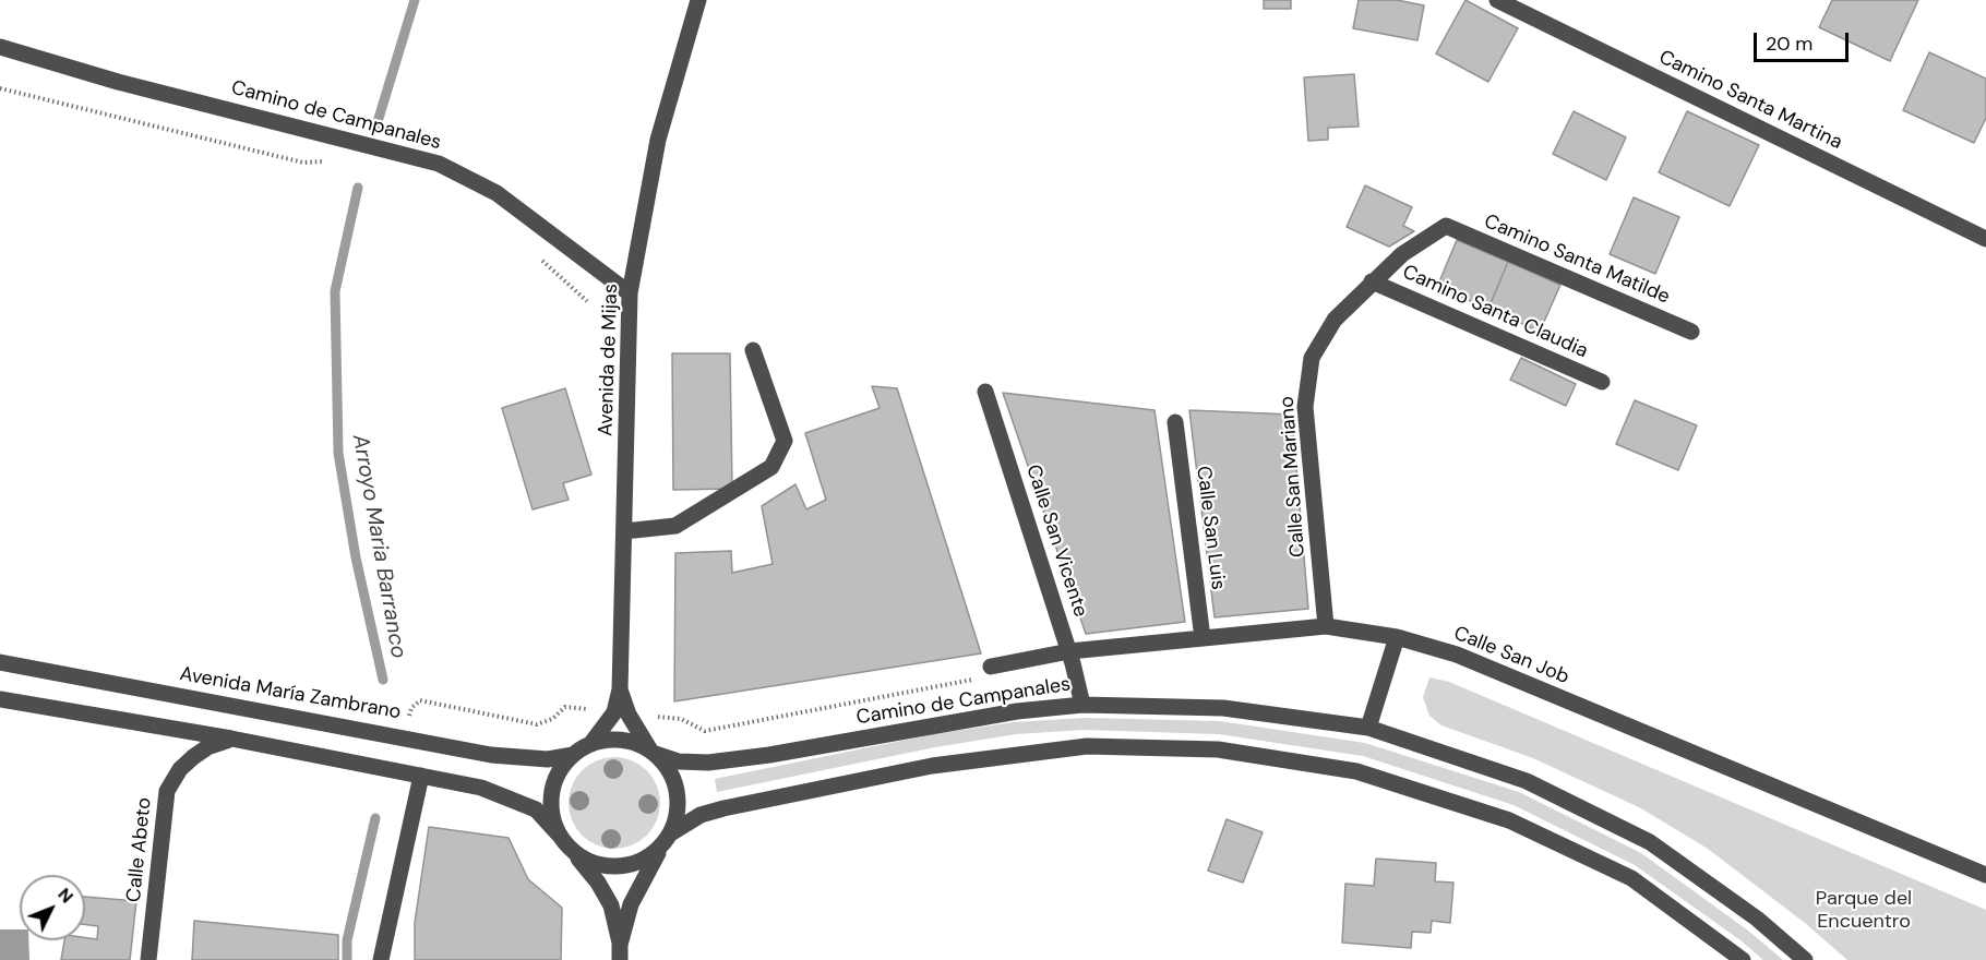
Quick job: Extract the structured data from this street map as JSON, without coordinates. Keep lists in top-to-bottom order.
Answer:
{
  "streets": {
    "street": [
      "Camino Santa Martina",
      "Camino de Campanales",
      "Camino Santa Matilde",
      "Camino Santa Claudia",
      "Avenida de Mijas",
      "Calle San Mariano",
      "Calle San Luis",
      "Calle San Vicente",
      "Calle San Job",
      "Avenida María Zambrano",
      "Calle Abeto"
    ]
  },
  "crossings": [
    ["Camino de Campanales", "Avenida de Mijas"],
    ["Camino de Campanales", "Calle San Vicente"],
    ["Camino de Campanales", "Avenida María Zambrano"],
    ["Camino Santa Matilde", "Calle San Mariano"],
    ["Camino Santa Claudia", "Calle San Mariano"],
    ["Avenida de Mijas", "Avenida María Zambrano"],
    ["Calle San Mariano", "Calle San Job"],
    ["Calle San Luis", "Calle San Job"],
    ["Calle San Vicente", "Calle San Job"]
  ],
  "water": ["Arroyo Maria Barranco"],
  "parks": ["Parque del Encuentro"],
  "scale_bar": "20 m",
  "north": "top right"
}
